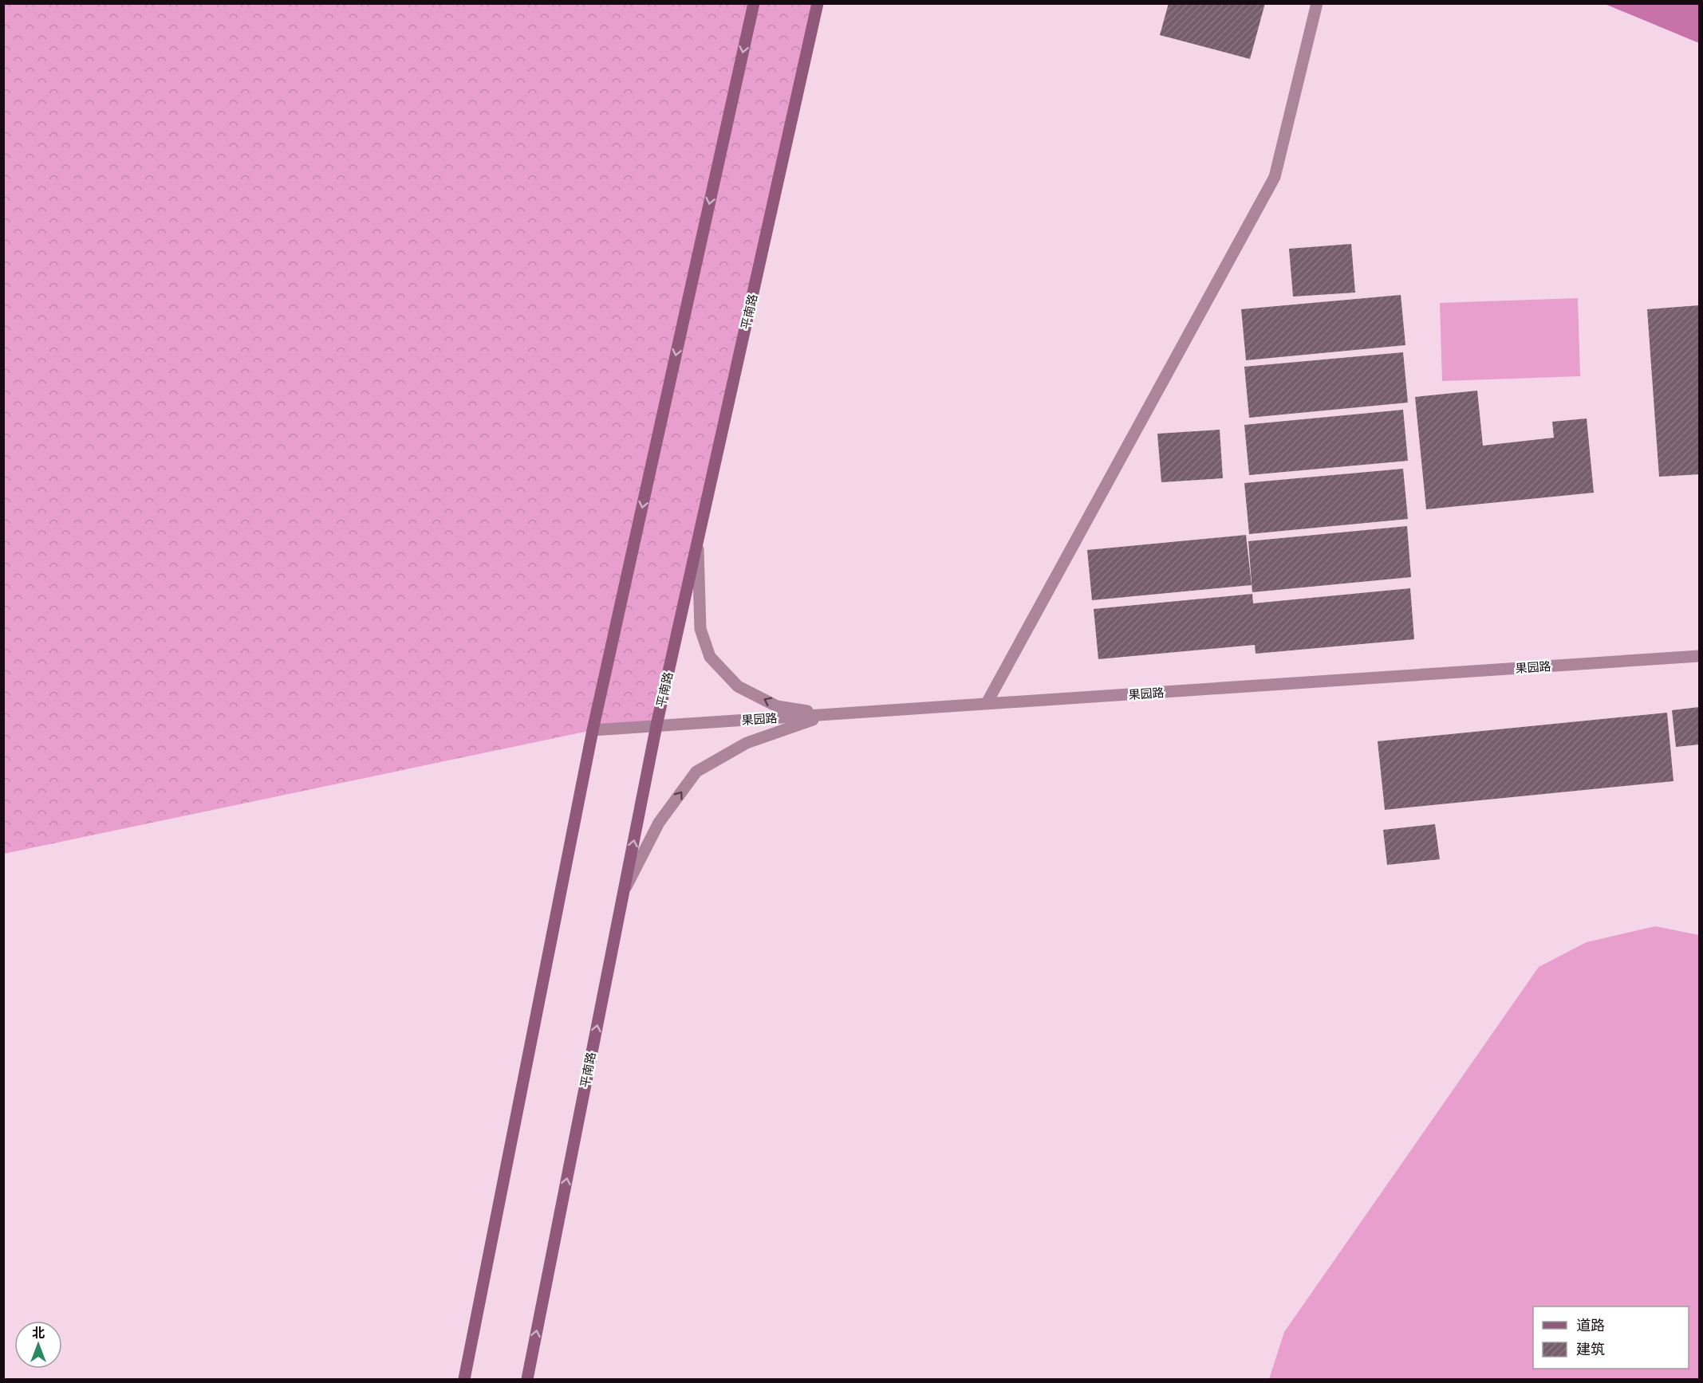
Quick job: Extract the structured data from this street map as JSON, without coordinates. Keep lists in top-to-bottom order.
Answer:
{
  "streets": {
    "main road": ["平南路"],
    "street": ["果园路"]
  },
  "crossings": [
    ["平南路", "果园路"]
  ],
  "legend": ["道路", "建筑"],
  "north": "top"
}
